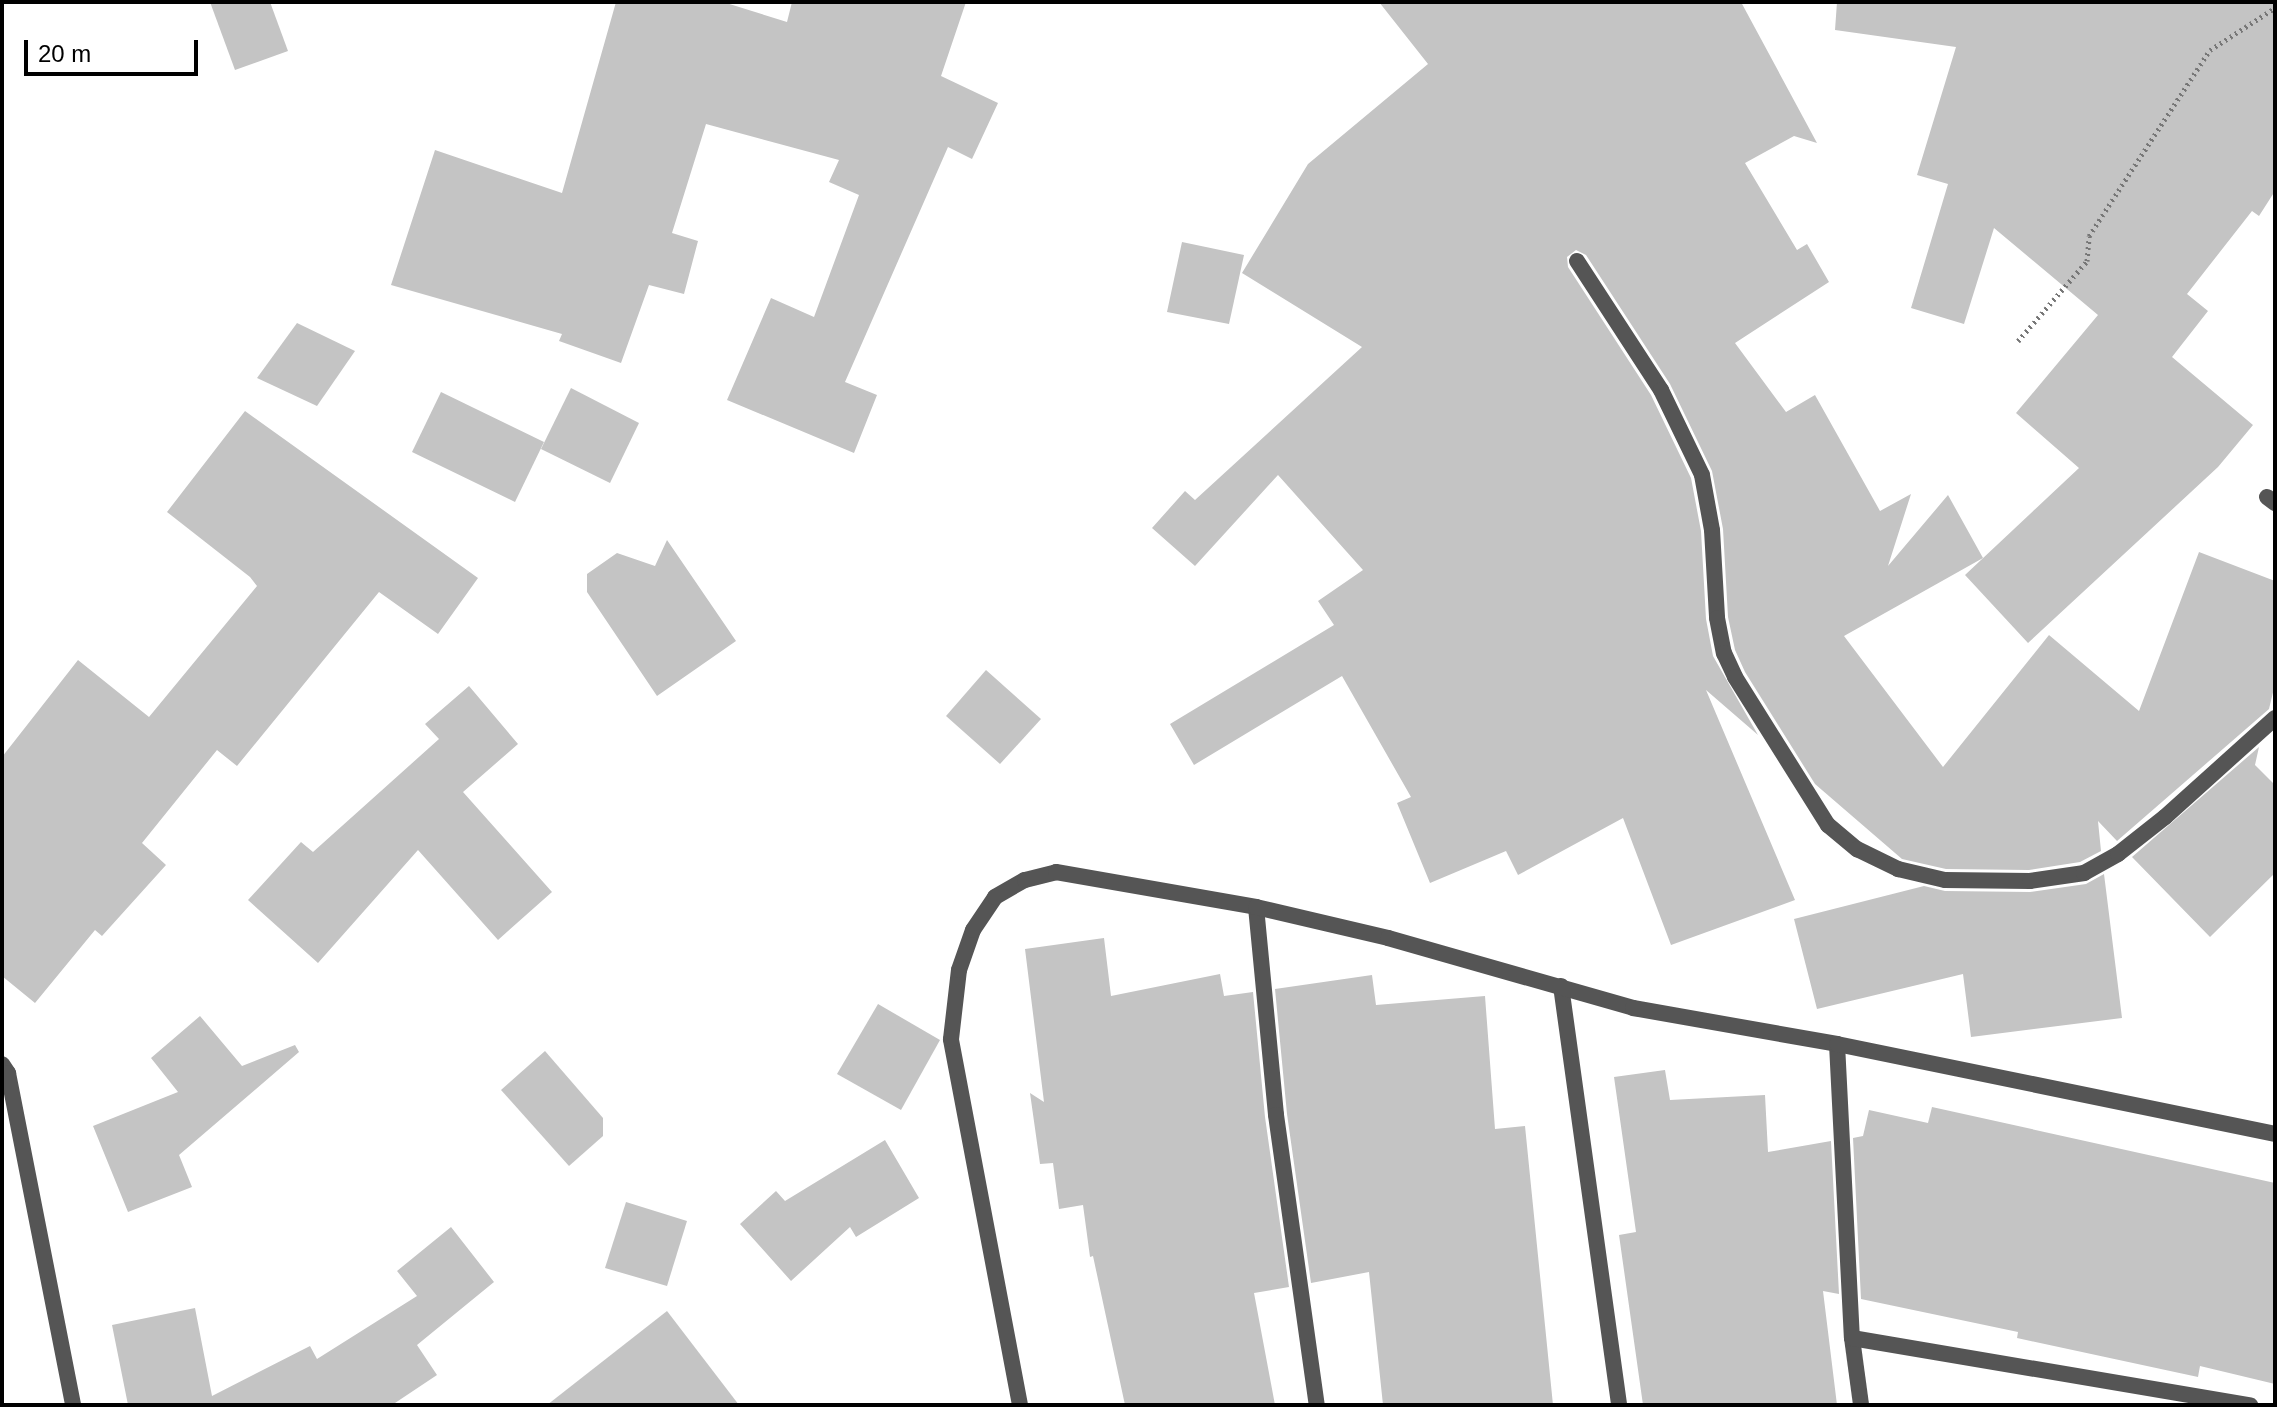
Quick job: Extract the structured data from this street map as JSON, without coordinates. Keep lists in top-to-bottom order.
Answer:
{
  "scale_bar": "20 m"
}
